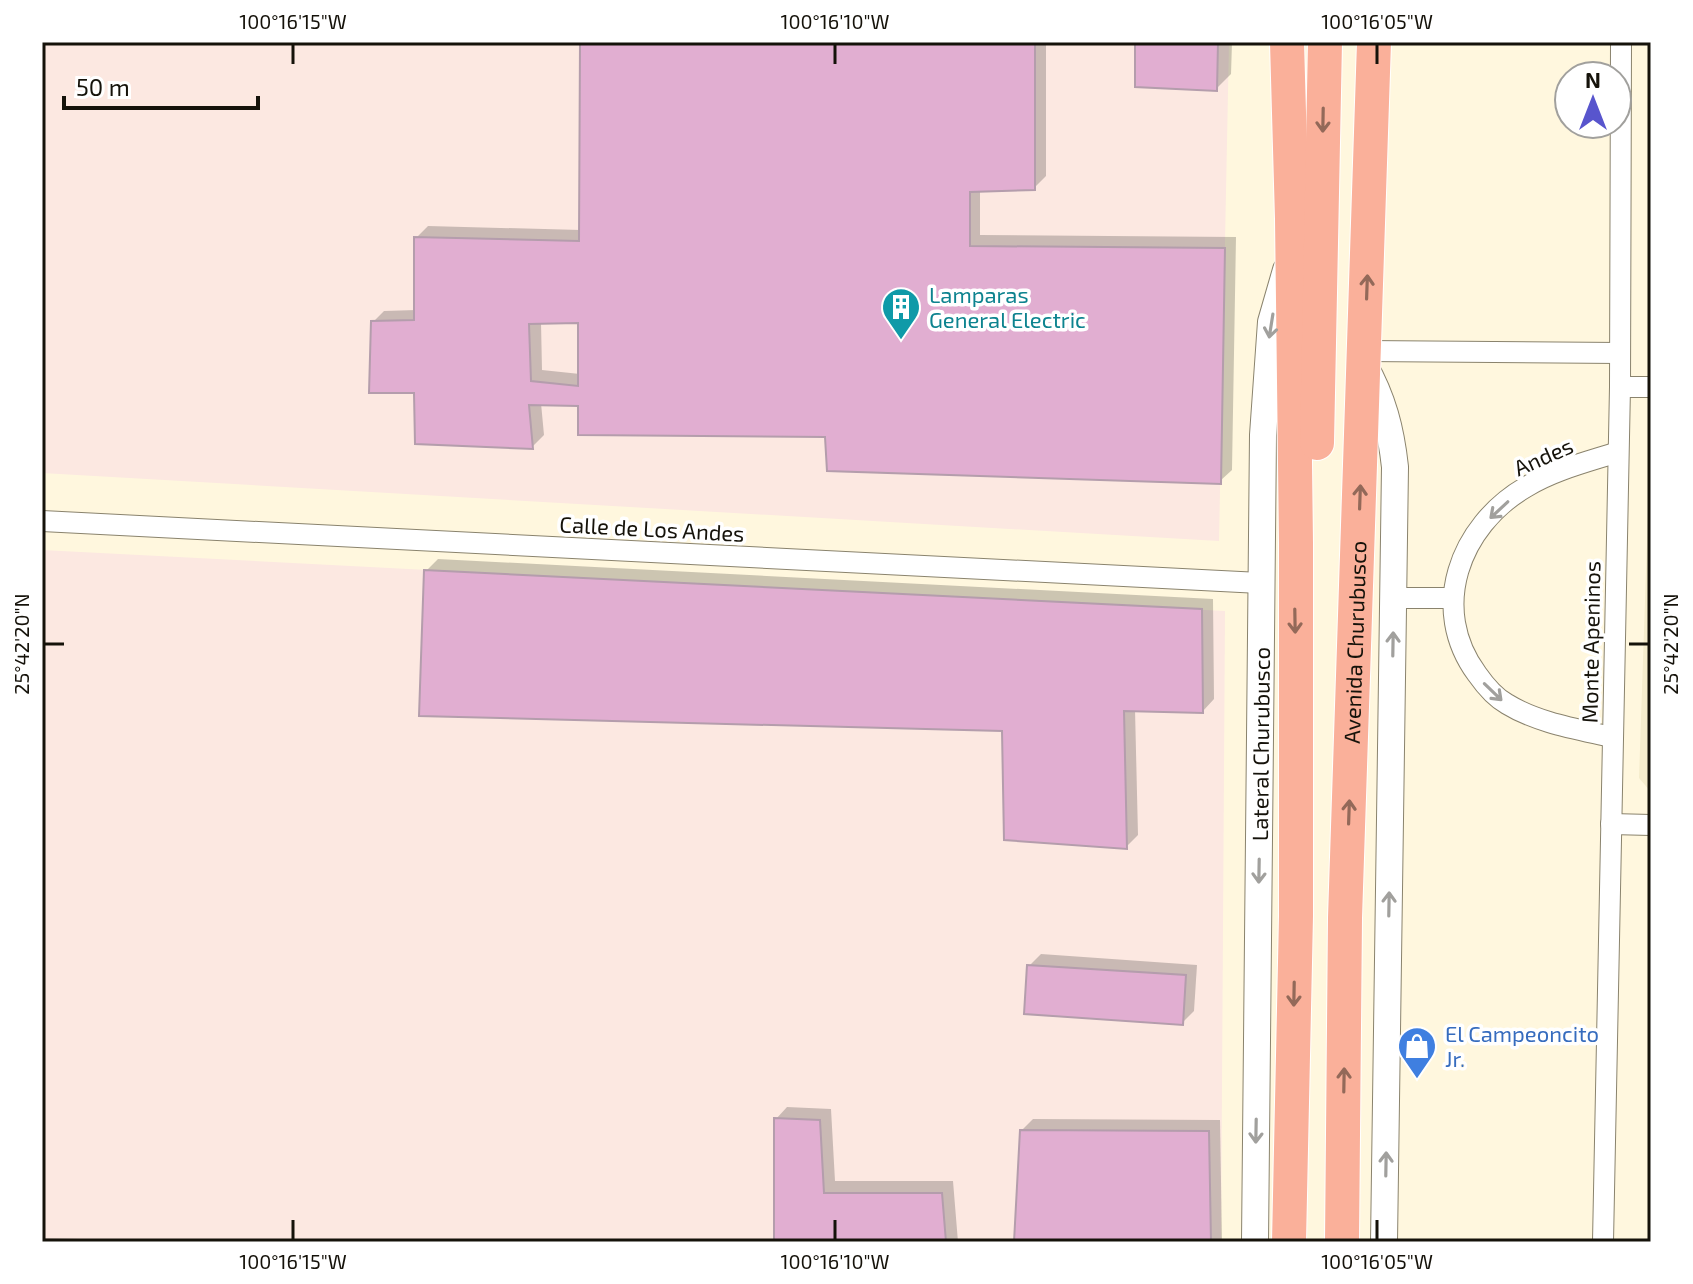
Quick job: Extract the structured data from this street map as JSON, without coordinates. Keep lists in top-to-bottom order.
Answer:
{
  "streets": {
    "highway": ["Avenida Churubusco"],
    "street": [
      "Andes",
      "Calle de Los Andes",
      "Monte Apeninos",
      "Lateral Churubusco"
    ]
  },
  "crossings": [
    ["Andes", "Monte Apeninos"],
    ["Calle de Los Andes", "Lateral Churubusco"]
  ],
  "places": {
    "building": ["Lamparas General Electric"],
    "shop": ["El Campeoncito Jr."]
  },
  "scale_bar": "50 m",
  "north": "top",
  "coordinates": [
    "100°16'15\"W",
    "100°16'10\"W",
    "100°16'05\"W",
    "25°42'20\"N"
  ]
}
